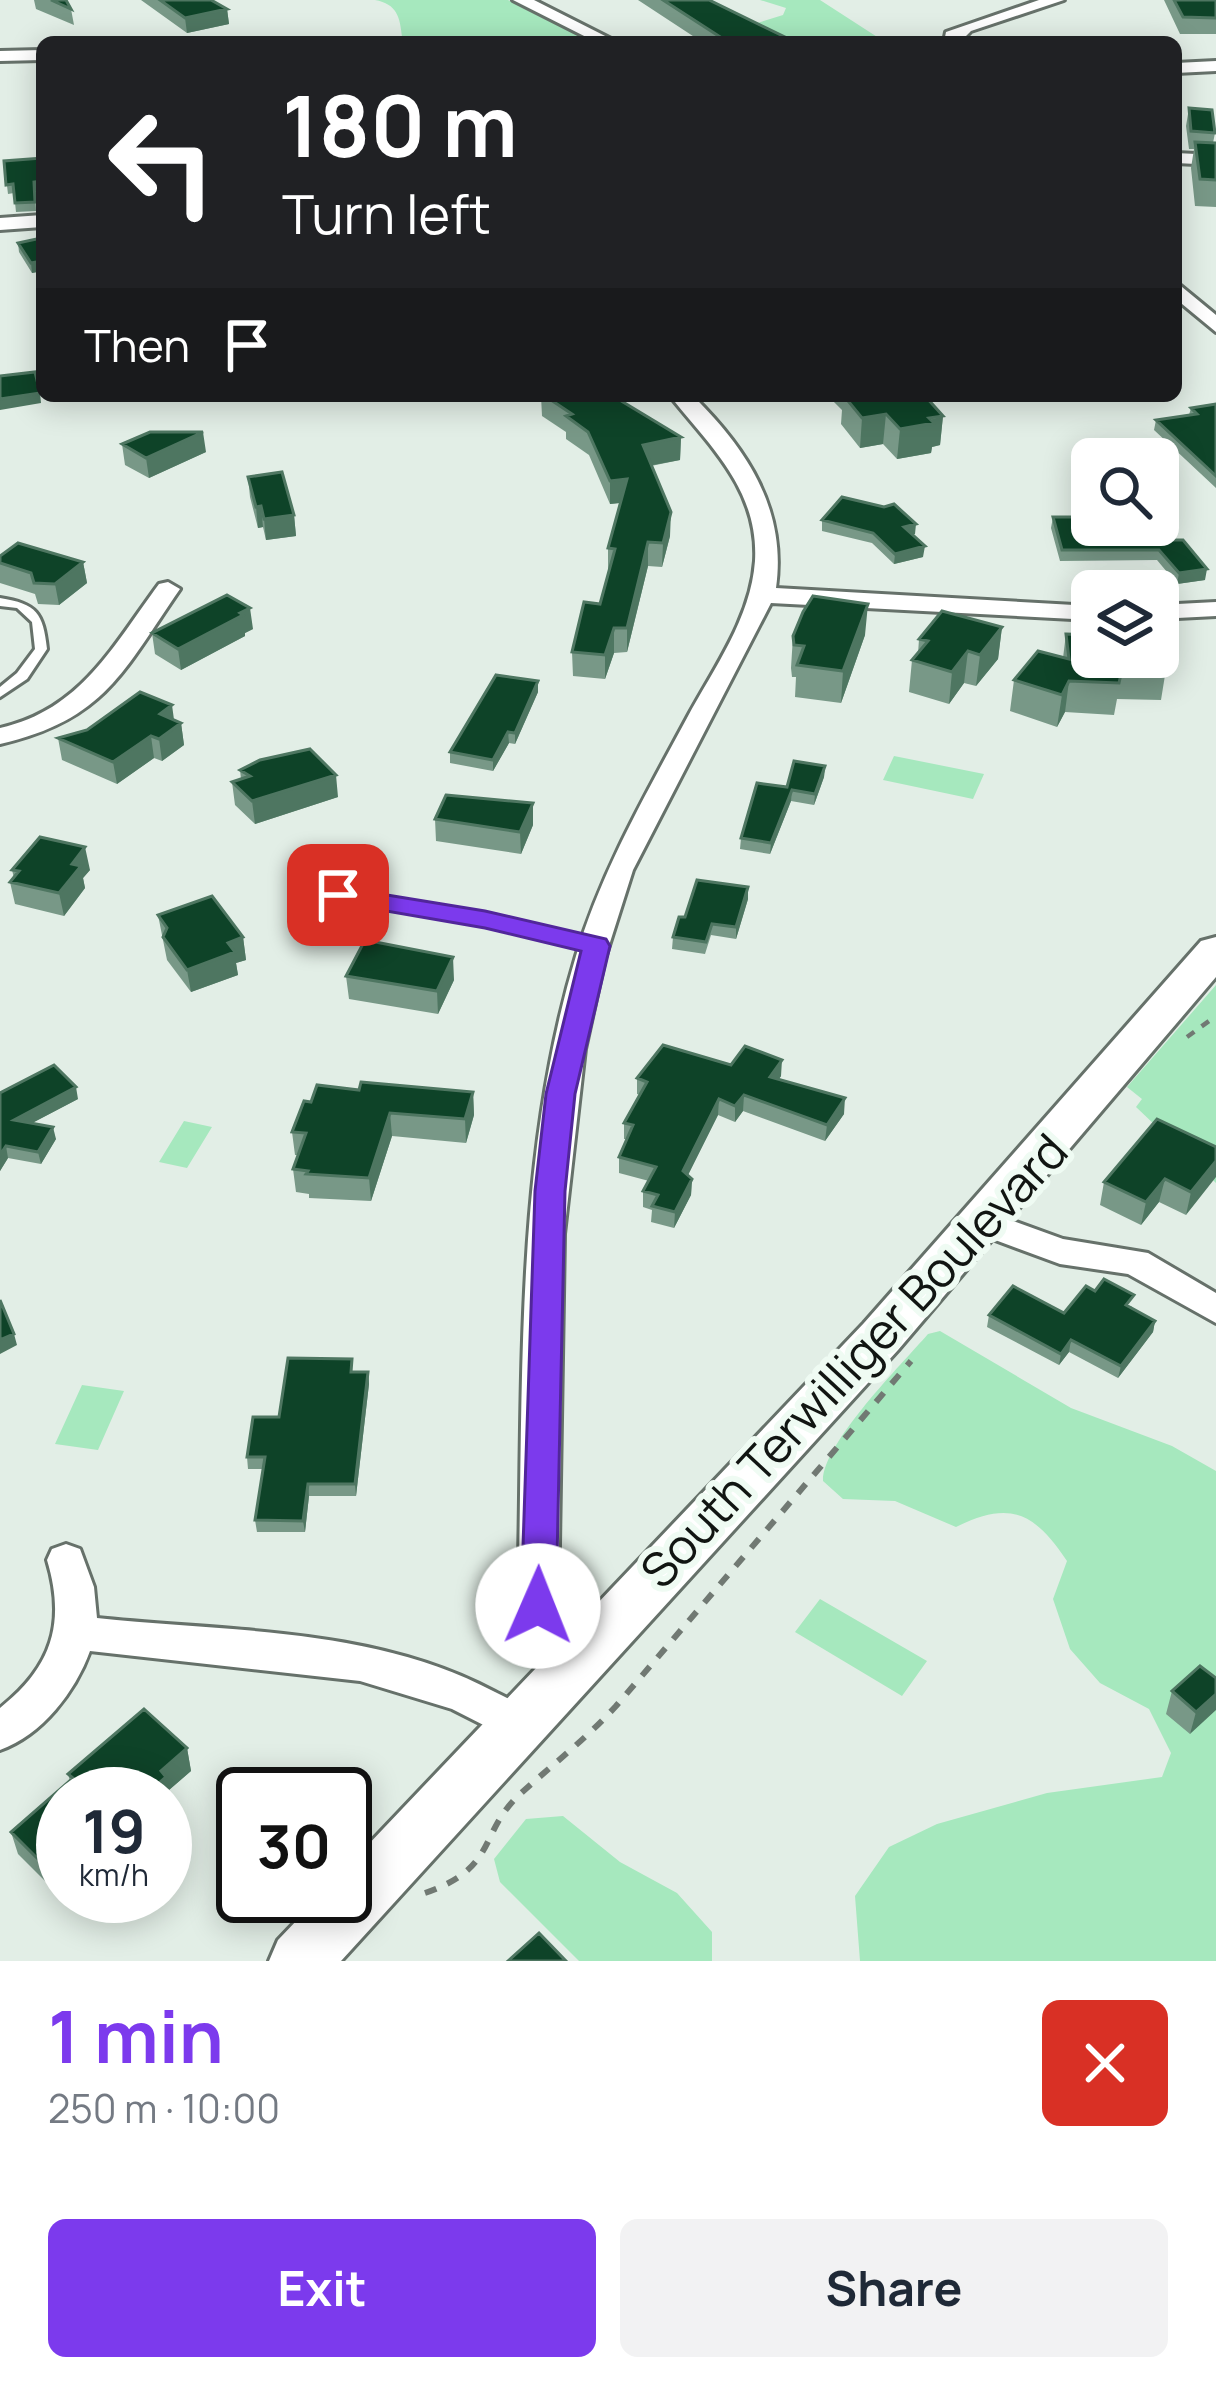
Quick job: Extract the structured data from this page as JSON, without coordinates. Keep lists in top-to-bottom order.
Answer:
{
  "streets": {
    "main road": ["South Terwilliger Boulevard"]
  },
  "page": {
    "turn": ["180 m", "Turn left"],
    "then": "Then",
    "speed": "19 km/h",
    "limit": "30",
    "heading": ["1 min", "250 m · 10:00"],
    "buttons": ["Exit", "Share"]
  }
}
